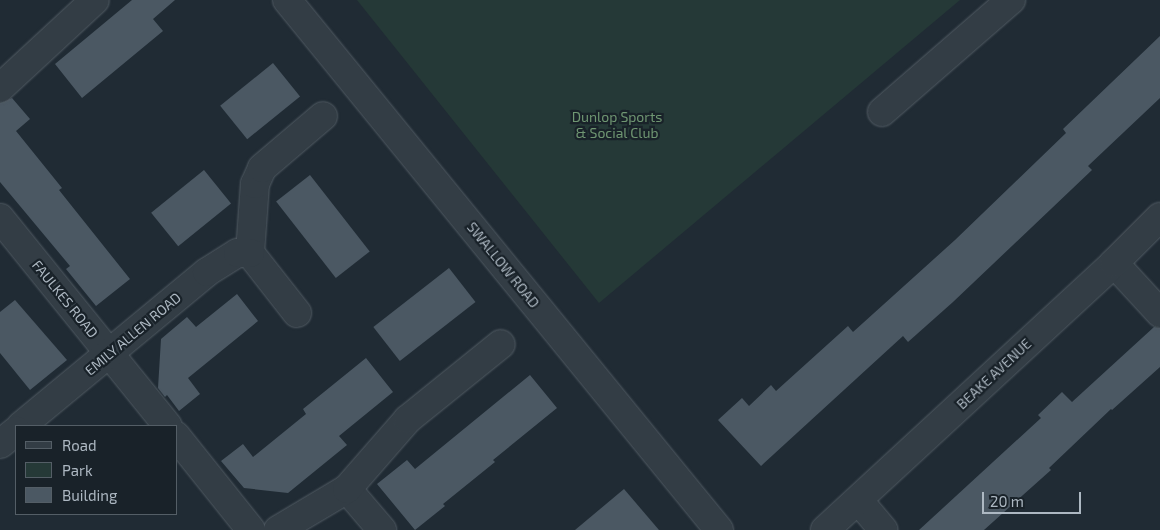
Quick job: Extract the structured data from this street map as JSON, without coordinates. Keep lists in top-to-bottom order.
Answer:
{
  "streets": {
    "street": [
      "SWALLOW ROAD",
      "FAULKES ROAD",
      "EMILY ALLEN ROAD",
      "BEAKE AVENUE"
    ]
  },
  "crossings": [
    ["FAULKES ROAD", "EMILY ALLEN ROAD"]
  ],
  "parks": ["Dunlop Sports & Social Club"],
  "legend": ["Road", "Park", "Building"],
  "scale_bar": "20 m"
}
